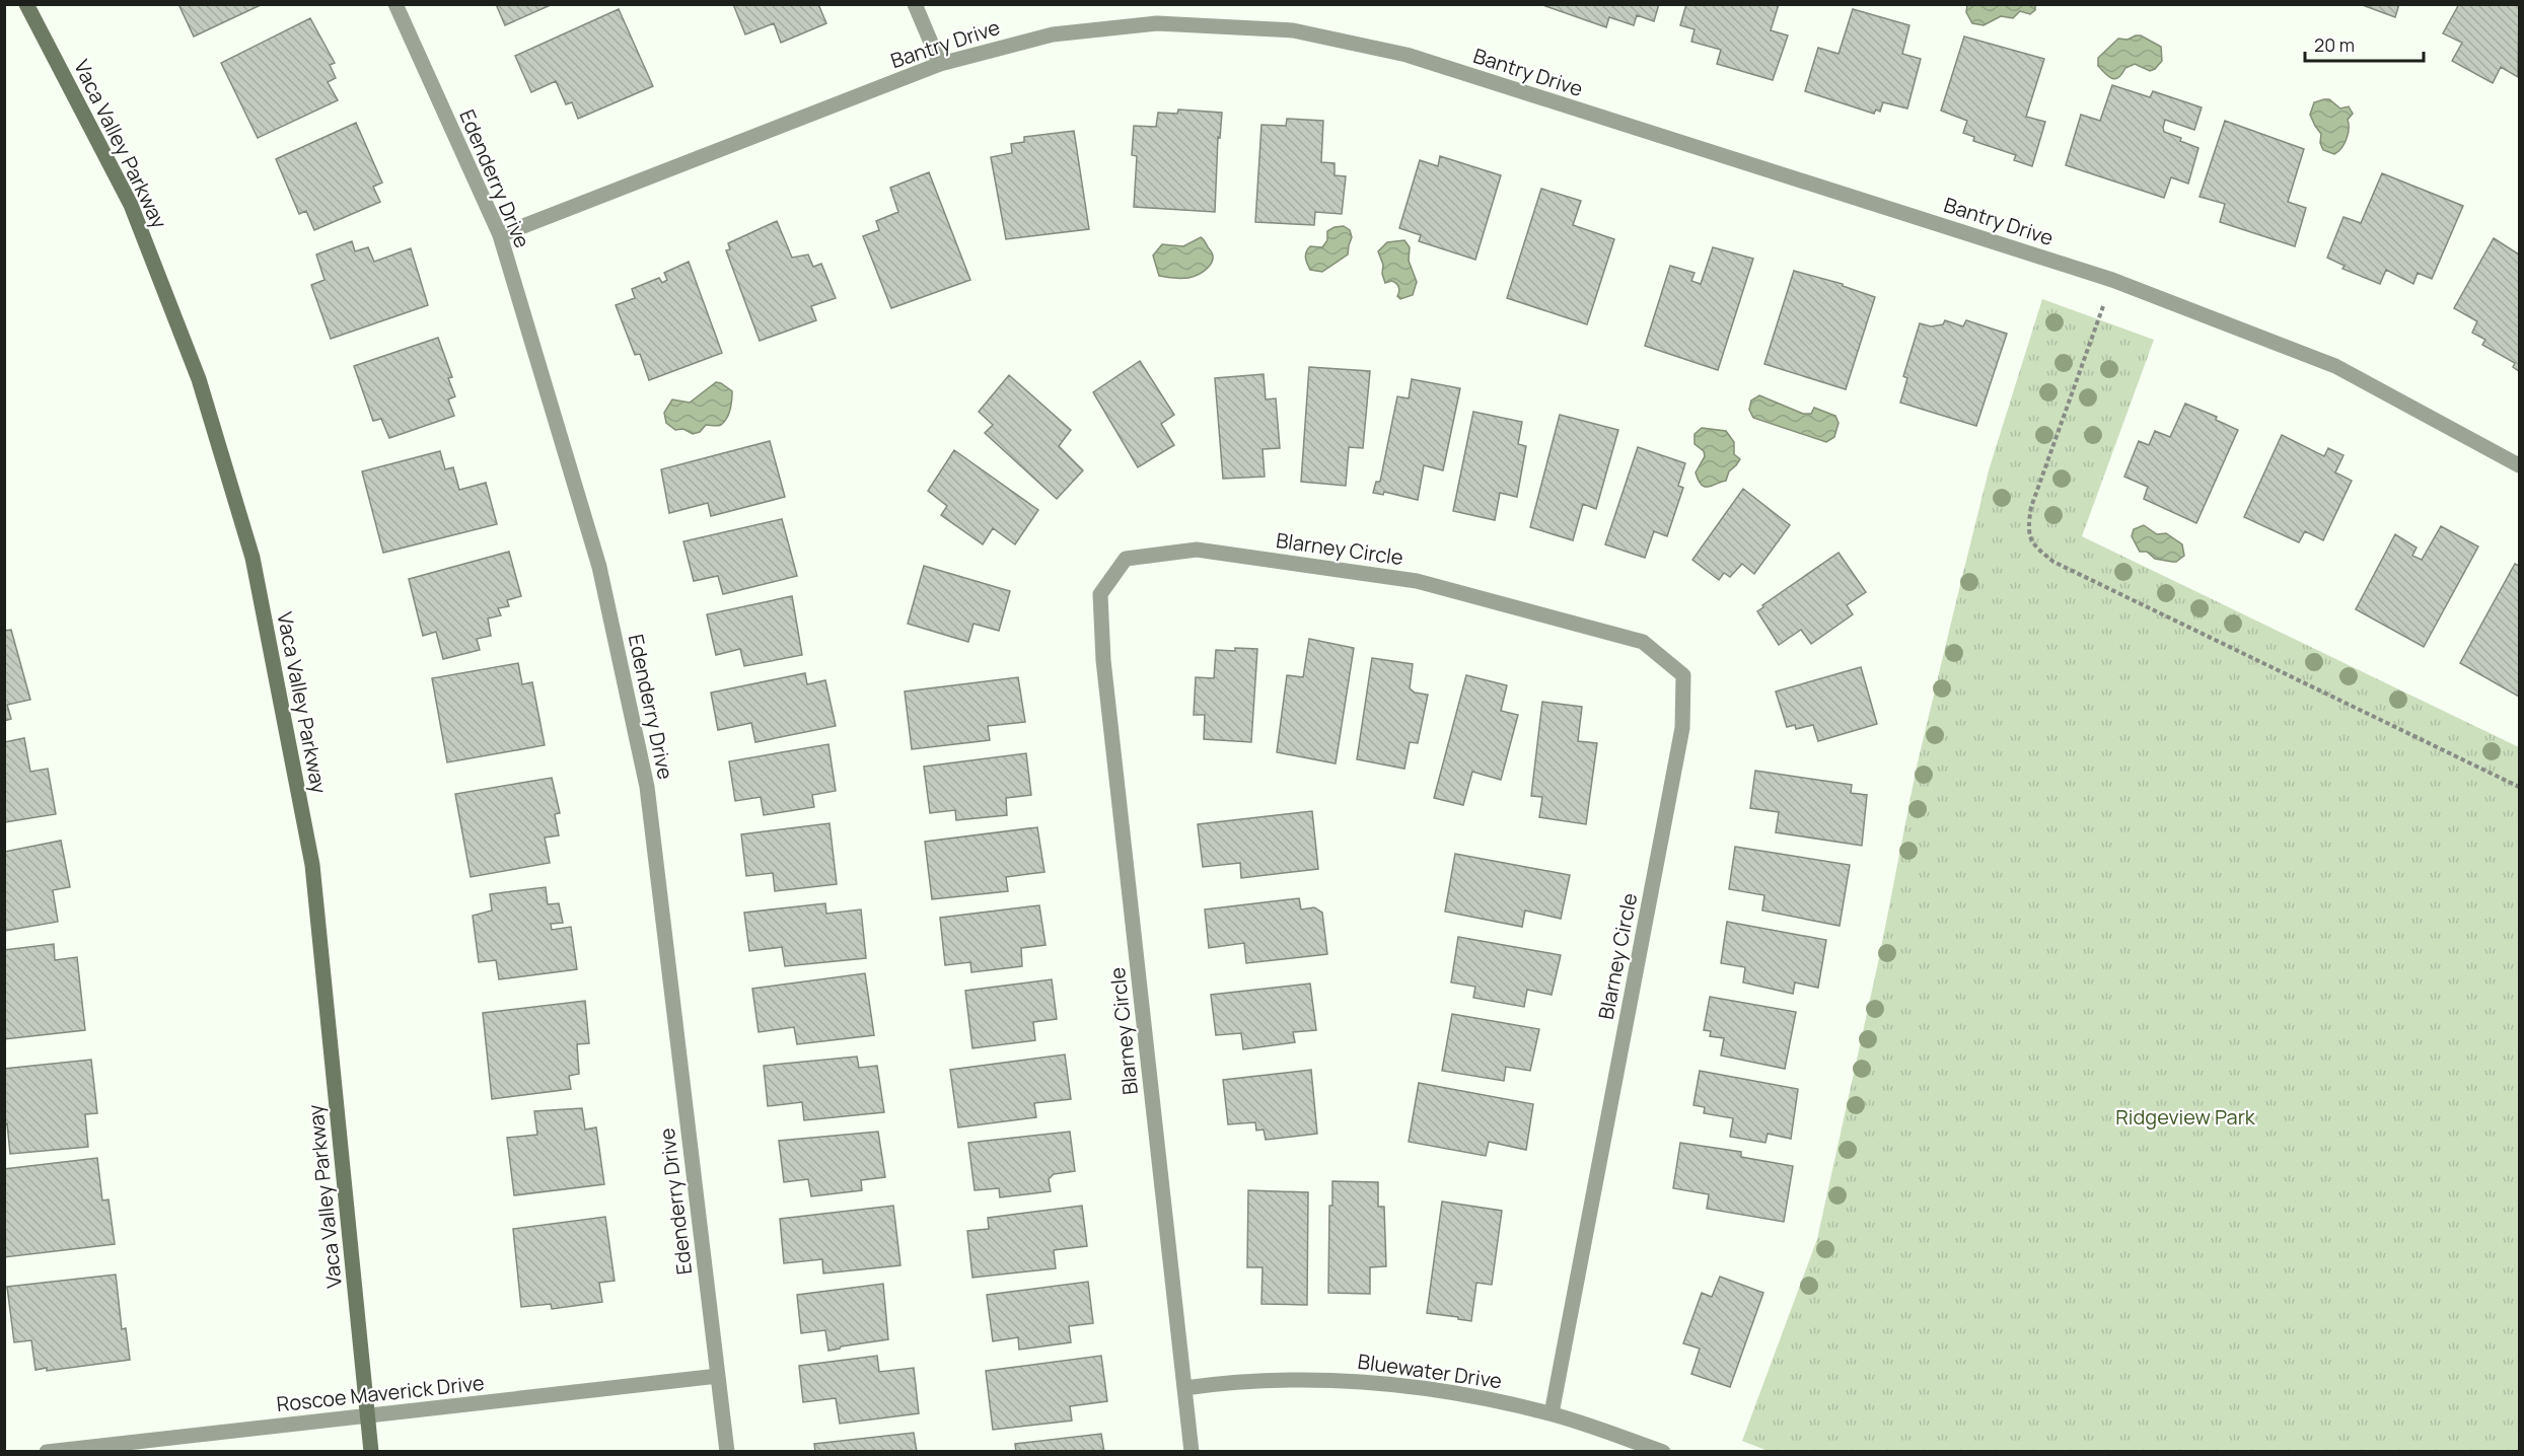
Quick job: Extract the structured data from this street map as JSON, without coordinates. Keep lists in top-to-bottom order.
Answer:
{
  "streets": {
    "street": [
      "Bantry Drive",
      "Vaca Valley Parkway",
      "Edenderry Drive",
      "Blarney Circle",
      "Bluewater Drive",
      "Roscoe Maverick Drive"
    ]
  },
  "crossings": [
    ["Bantry Drive", "Edenderry Drive"],
    ["Vaca Valley Parkway", "Roscoe Maverick Drive"],
    ["Edenderry Drive", "Roscoe Maverick Drive"],
    ["Blarney Circle", "Bluewater Drive"]
  ],
  "parks": ["Ridgeview Park"],
  "scale_bar": "20 m"
}
